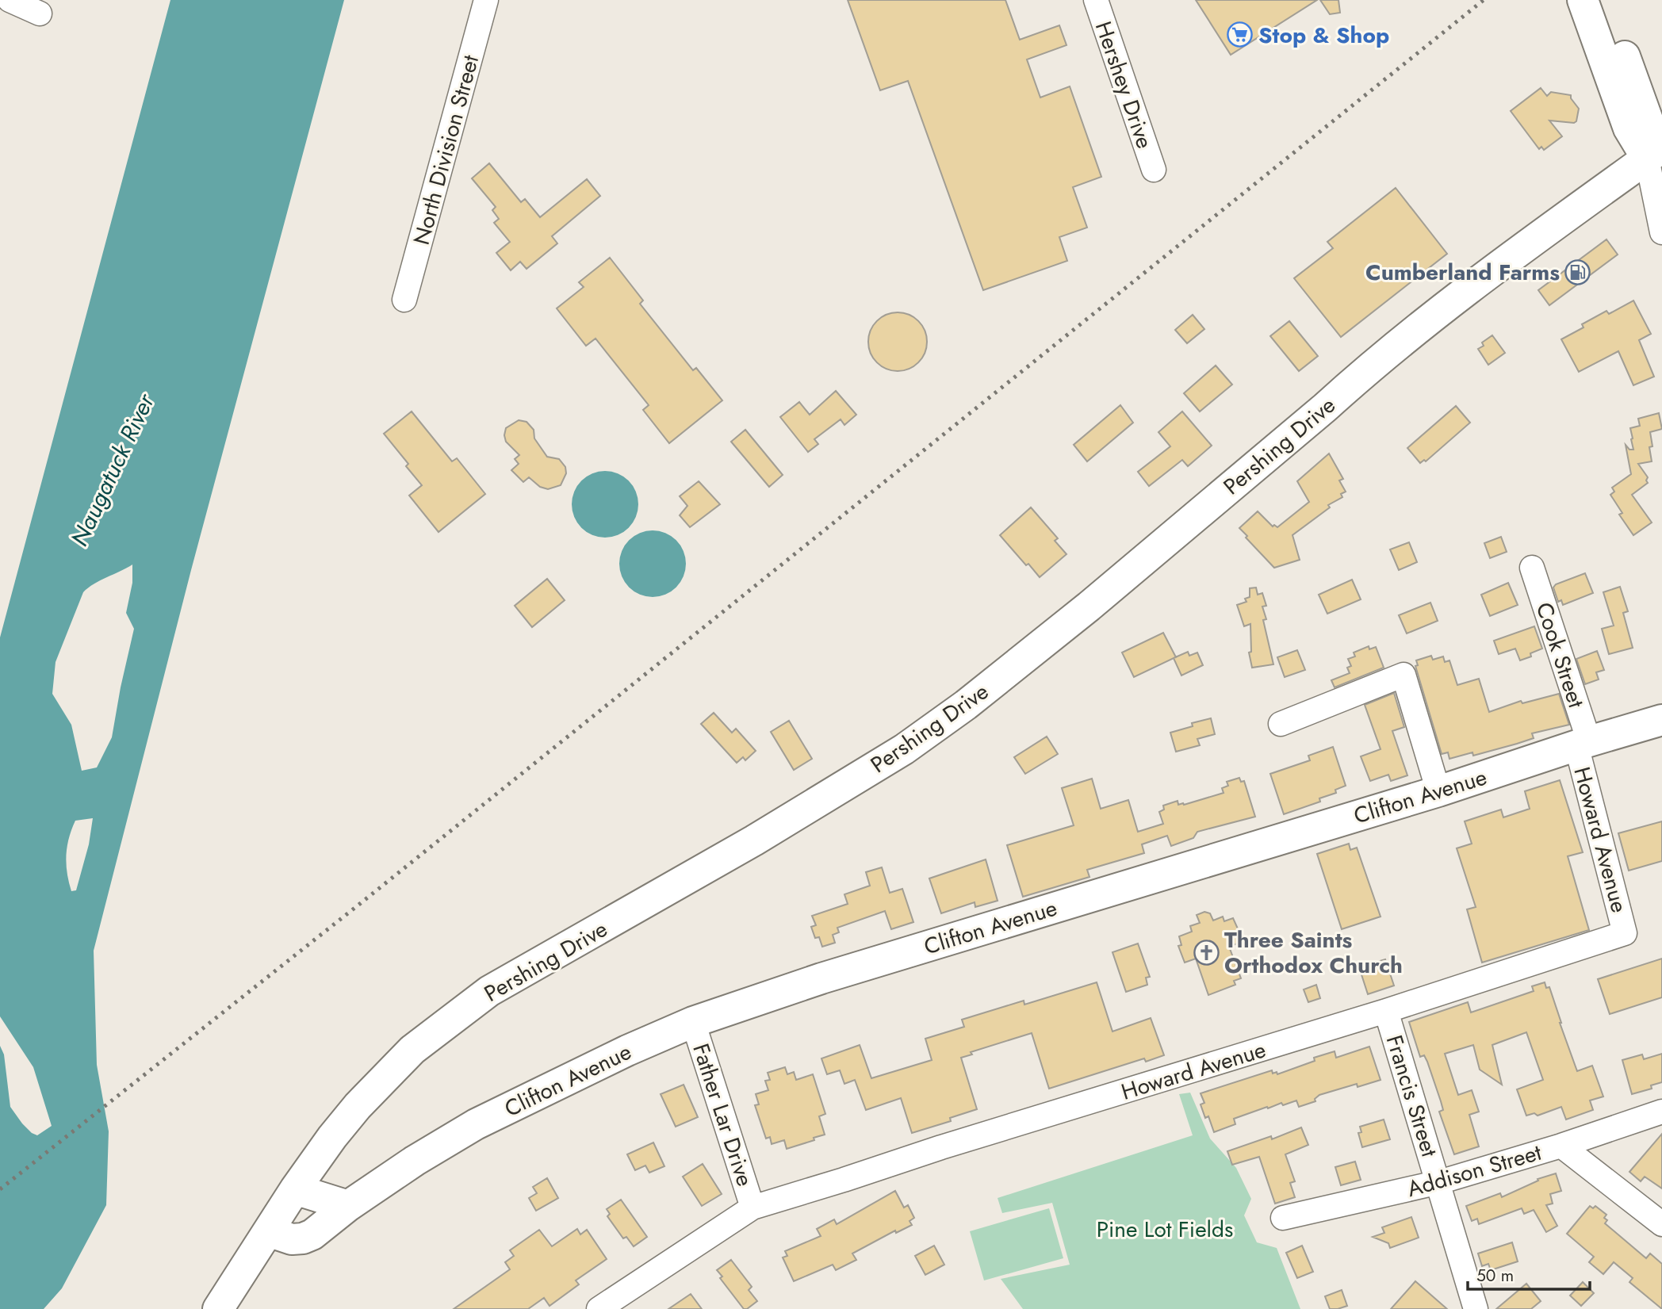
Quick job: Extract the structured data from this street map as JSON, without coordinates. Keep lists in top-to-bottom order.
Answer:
{
  "streets": {
    "main road": ["Pershing Drive", "Clifton Avenue"],
    "street": [
      "Hershey Drive",
      "North Division Street",
      "Cook Street",
      "Howard Avenue",
      "Francis Street",
      "Father Lar Drive",
      "Addison Street"
    ]
  },
  "crossings": [
    ["Pershing Drive", "Clifton Avenue"],
    ["Cook Street", "Clifton Avenue"],
    ["Cook Street", "Howard Avenue"],
    ["Clifton Avenue", "Howard Avenue"],
    ["Clifton Avenue", "Father Lar Drive"],
    ["Howard Avenue", "Francis Street"],
    ["Howard Avenue", "Father Lar Drive"],
    ["Francis Street", "Addison Street"]
  ],
  "water": ["Naugatuck River"],
  "parks": ["Pine Lot Fields"],
  "places": {
    "supermarket": ["Stop & Shop"],
    "fuel station": ["Cumberland Farms"],
    "church": ["Three Saints Orthodox Church"]
  },
  "scale_bar": "50 m"
}
